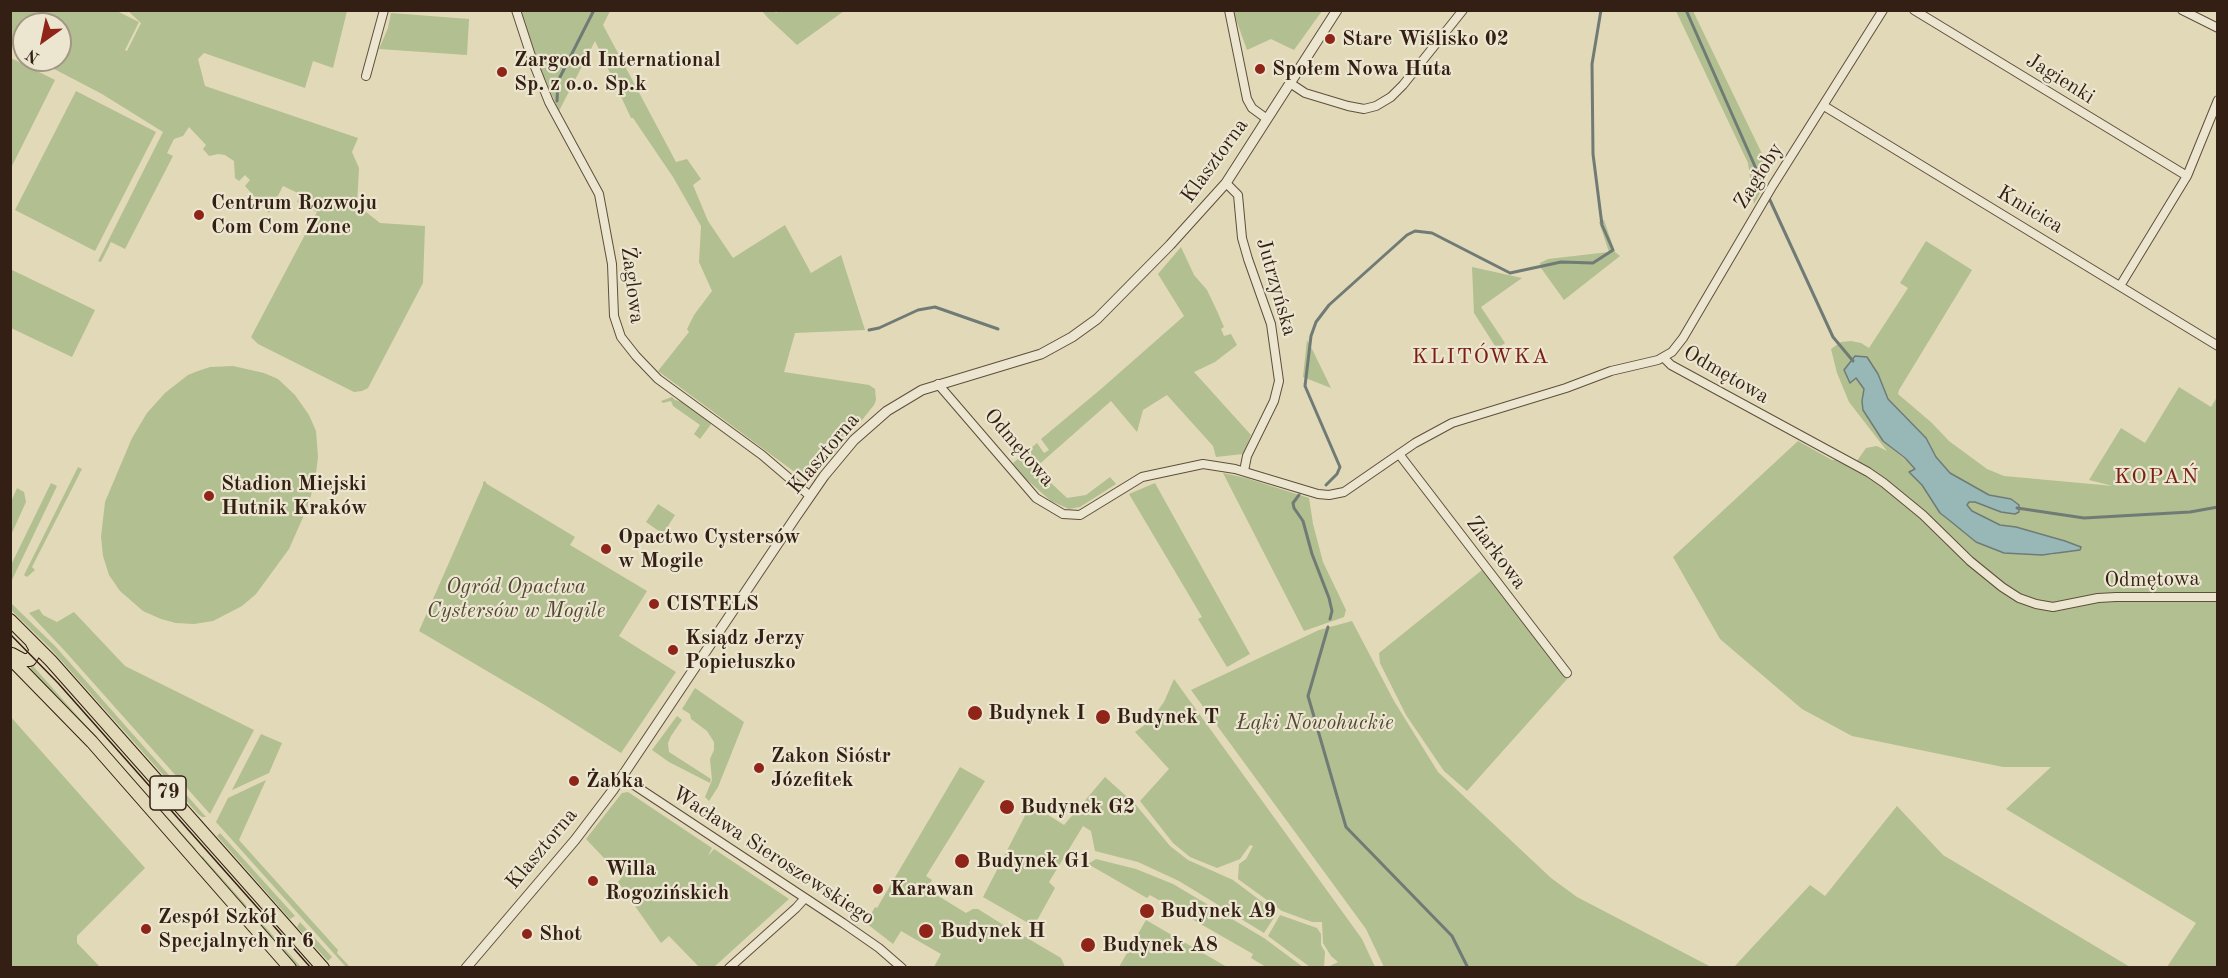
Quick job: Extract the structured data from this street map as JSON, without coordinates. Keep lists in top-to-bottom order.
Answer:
{
  "streets": {
    "main road": ["79"],
    "street": [
      "Jagienki",
      "Klasztorna",
      "Zagłoby",
      "Kmicica",
      "Żaglowa",
      "Jutrzyńska",
      "Odmętowa",
      "Ziarkowa",
      "Wacława Sieroszewskiego"
    ]
  },
  "crossings": [
    ["Klasztorna", "Żaglowa"],
    ["Klasztorna", "Jutrzyńska"],
    ["Klasztorna", "Odmętowa"],
    ["Klasztorna", "Wacława Sieroszewskiego"],
    ["Zagłoby", "Kmicica"],
    ["Zagłoby", "Odmętowa"],
    ["Jutrzyńska", "Odmętowa"],
    ["Odmętowa", "Ziarkowa"]
  ],
  "districts": ["KLITÓWKA", "KOPAŃ"],
  "parks": ["Ogród Opactwa Cystersów w Mogile", "Łąki Nowohuckie"],
  "places": [
    "Stare Wiślisko 02",
    "Społem Nowa Huta",
    "Zargood International Sp. z o.o. Sp.k",
    "Centrum Rozwoju Com Com Zone",
    "Stadion Miejski Hutnik Kraków",
    "Opactwo Cystersów w Mogile",
    "CISTELS",
    "Ksiądz Jerzy Popiełuszko",
    "Budynek I",
    "Budynek T",
    "Zakon Sióstr Józefitek",
    "Żabka",
    "Budynek G2",
    "Budynek G1",
    "Willa Rogozińskich",
    "Karawan",
    "Budynek A9",
    "Zespół Szkół Specjalnych nr 6",
    "Budynek H",
    "Shot",
    "Budynek A8"
  ],
  "north": "bottom left"
}
